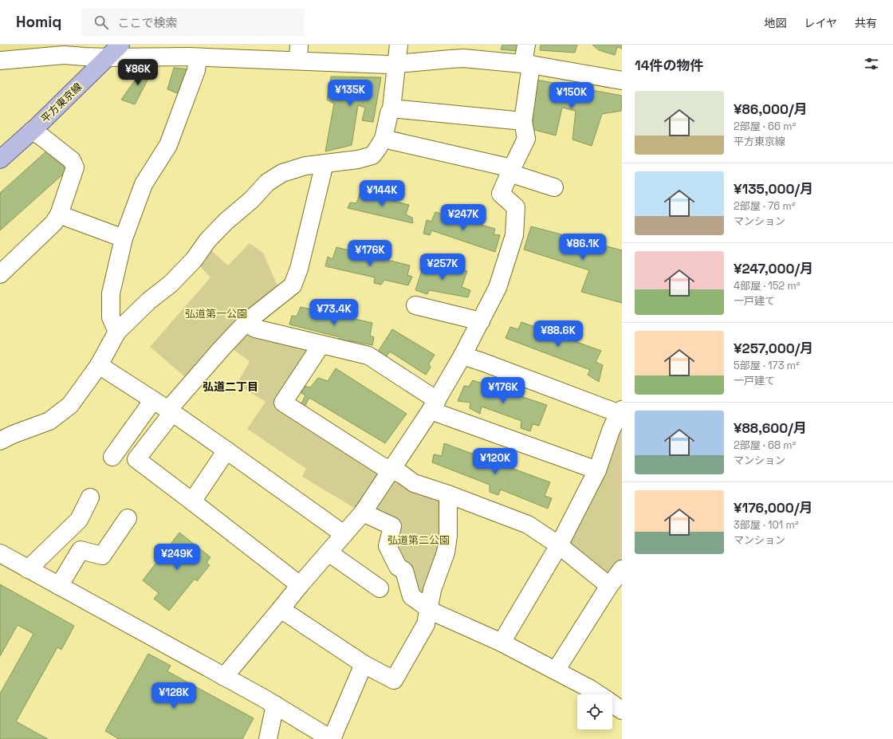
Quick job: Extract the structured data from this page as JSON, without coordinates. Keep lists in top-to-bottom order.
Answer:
{
  "streets": {
    "main road": ["平方東京線"]
  },
  "districts": ["弘道二丁目"],
  "parks": ["弘道第一公園", "弘道第二公園"],
  "page": {
    "header": "Homiq",
    "search": "ここで検索",
    "nav": ["地図", "レイヤ", "共有"],
    "heading": "14件の物件",
    "price": [
      "¥86K",
      "¥135K",
      "¥150K",
      "¥144K",
      "¥247K",
      "¥86.1K",
      "¥176K",
      "¥257K",
      "¥73.4K",
      "¥88.6K",
      "¥176K",
      "¥120K",
      "¥249K",
      "¥128K"
    ],
    "list": [
      {
        "name": "¥86,000/月",
        "note": "2部屋 · 66 m² · 平方東京線"
      },
      {
        "name": "¥135,000/月",
        "note": "2部屋 · 76 m² · マンション"
      },
      {
        "name": "¥247,000/月",
        "note": "4部屋 · 152 m² · 一戸建て"
      },
      {
        "name": "¥257,000/月",
        "note": "5部屋 · 173 m² · 一戸建て"
      },
      {
        "name": "¥88,600/月",
        "note": "2部屋 · 68 m² · マンション"
      },
      {
        "name": "¥176,000/月",
        "note": "3部屋 · 101 m² · マンション"
      }
    ]
  }
}
